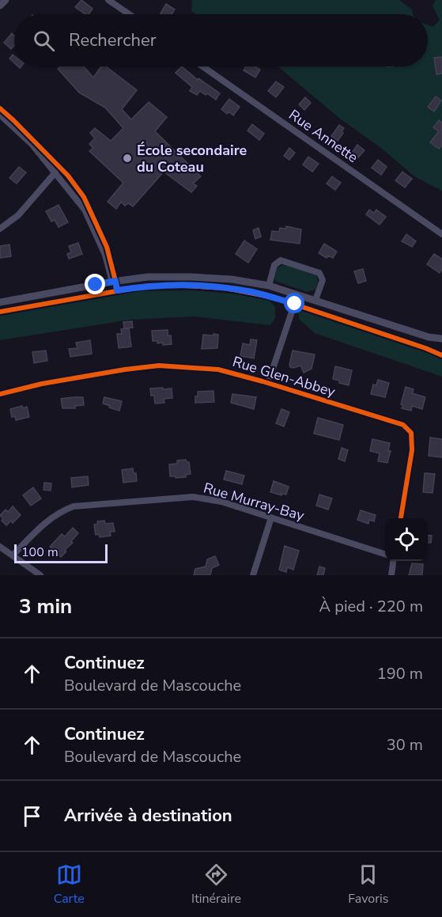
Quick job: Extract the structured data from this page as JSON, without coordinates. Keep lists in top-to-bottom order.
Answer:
{
  "streets": {
    "street": ["Rue Annette", "Rue Glen-Abbey", "Rue Murray-Bay"]
  },
  "places": ["École secondaire du Coteau"],
  "scale_bar": "100 m",
  "page": {
    "search": "Rechercher",
    "scale": "100 m",
    "heading": ["3 min", "À pied · 220 m"],
    "list": [
      ["Continuez", "Boulevard de Mascouche", "190 m"],
      ["Continuez", "Boulevard de Mascouche", "30 m"],
      "Arrivée à destination"
    ],
    "nav": ["Carte", "Itinéraire", "Favoris"]
  }
}
